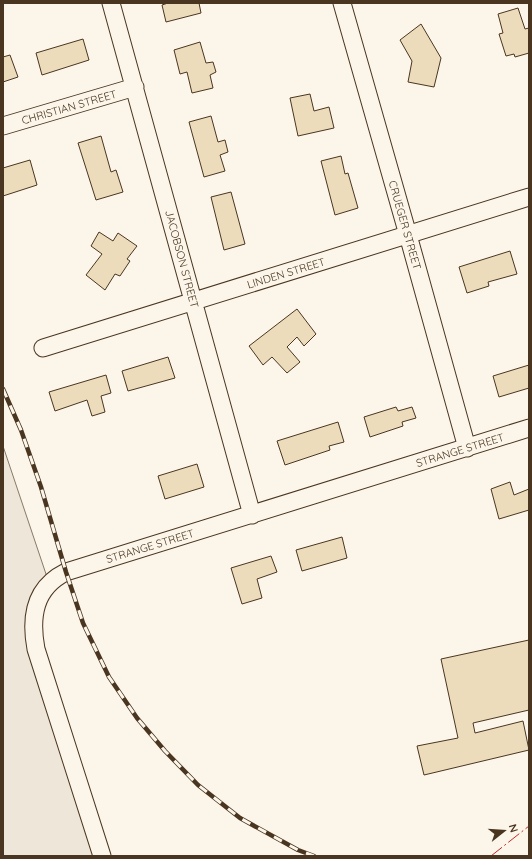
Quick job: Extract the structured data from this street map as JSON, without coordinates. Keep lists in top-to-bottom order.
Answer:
{
  "streets": {
    "street": [
      "CHRISTIAN STREET",
      "CRUEGER STREET",
      "JACOBSON STREET",
      "LINDEN STREET",
      "STRANGE STREET"
    ]
  },
  "crossings": [
    ["CHRISTIAN STREET", "JACOBSON STREET"],
    ["CRUEGER STREET", "LINDEN STREET"],
    ["CRUEGER STREET", "STRANGE STREET"],
    ["JACOBSON STREET", "LINDEN STREET"],
    ["JACOBSON STREET", "STRANGE STREET"]
  ],
  "north": "right"
}
